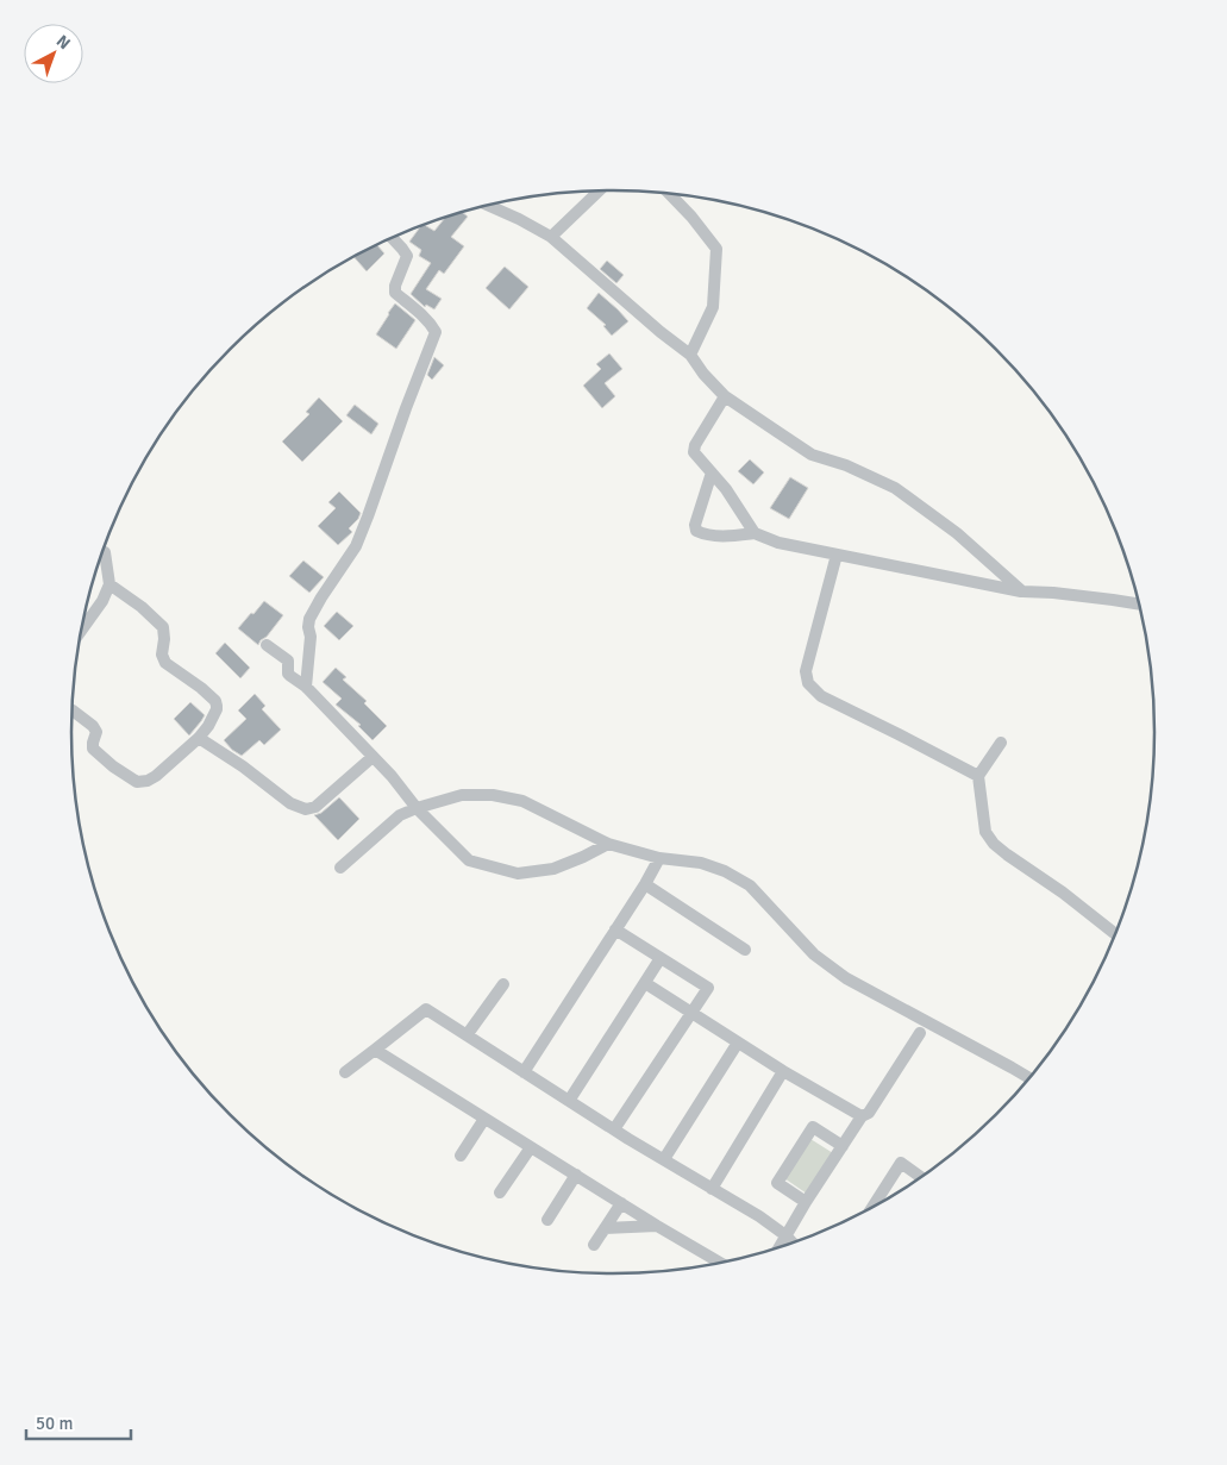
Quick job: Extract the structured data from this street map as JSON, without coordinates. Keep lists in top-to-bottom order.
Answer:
{
  "scale_bar": "50 m",
  "north": "top right"
}
